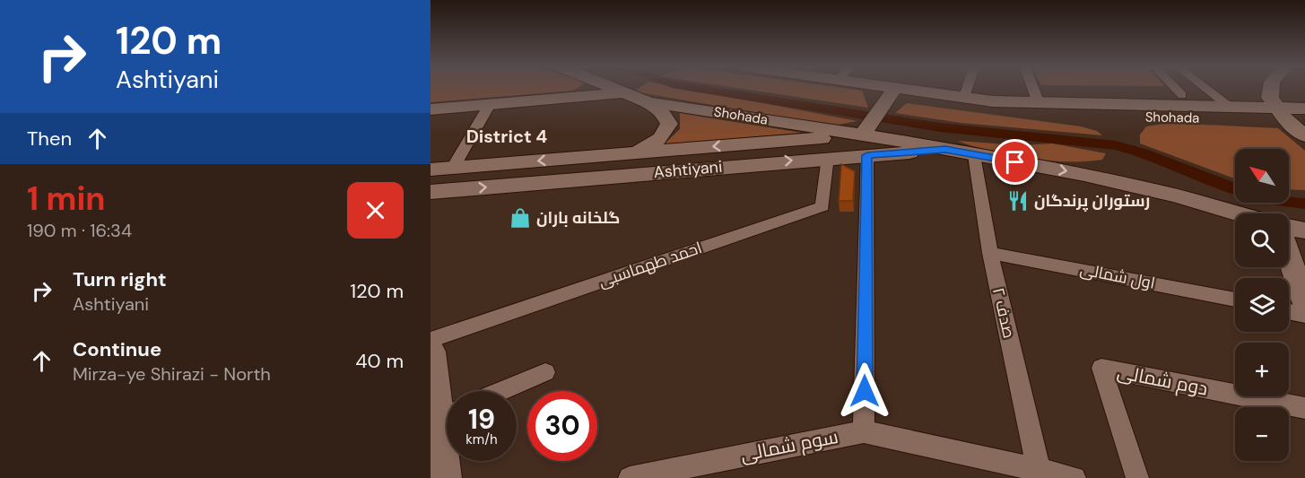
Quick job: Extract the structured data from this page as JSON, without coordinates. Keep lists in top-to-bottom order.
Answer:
{
  "streets": {
    "main road": ["Shohada", "Ashtiyani"],
    "street": [
      "احمد طهماسبی",
      "اول شمالی",
      "صدف ۲",
      "دوم شمالی",
      "سوم شمالی"
    ]
  },
  "crossings": [
    ["Shohada", "Ashtiyani"],
    ["Ashtiyani", "احمد طهماسبی"],
    ["اول شمالی", "صدف ۲"],
    ["صدف ۲", "سوم شمالی"]
  ],
  "districts": ["District 4"],
  "places": {
    "restaurant": ["رستوران پرندگان"],
    "shop": ["گلخانه باران"]
  },
  "north": "top left",
  "page": {
    "turn": ["120 m", "Ashtiyani"],
    "then": "Then",
    "map_buttons": ["+", "−"],
    "heading": ["1 min", "190 m · 16:34"],
    "list": [
      {
        "name": "Turn right",
        "note": "Ashtiyani",
        "value": "120 m"
      },
      {
        "name": "Continue",
        "note": "Mirza-ye Shirazi - North",
        "value": "40 m"
      }
    ],
    "speed": "19 km/h",
    "limit": "30"
  }
}
